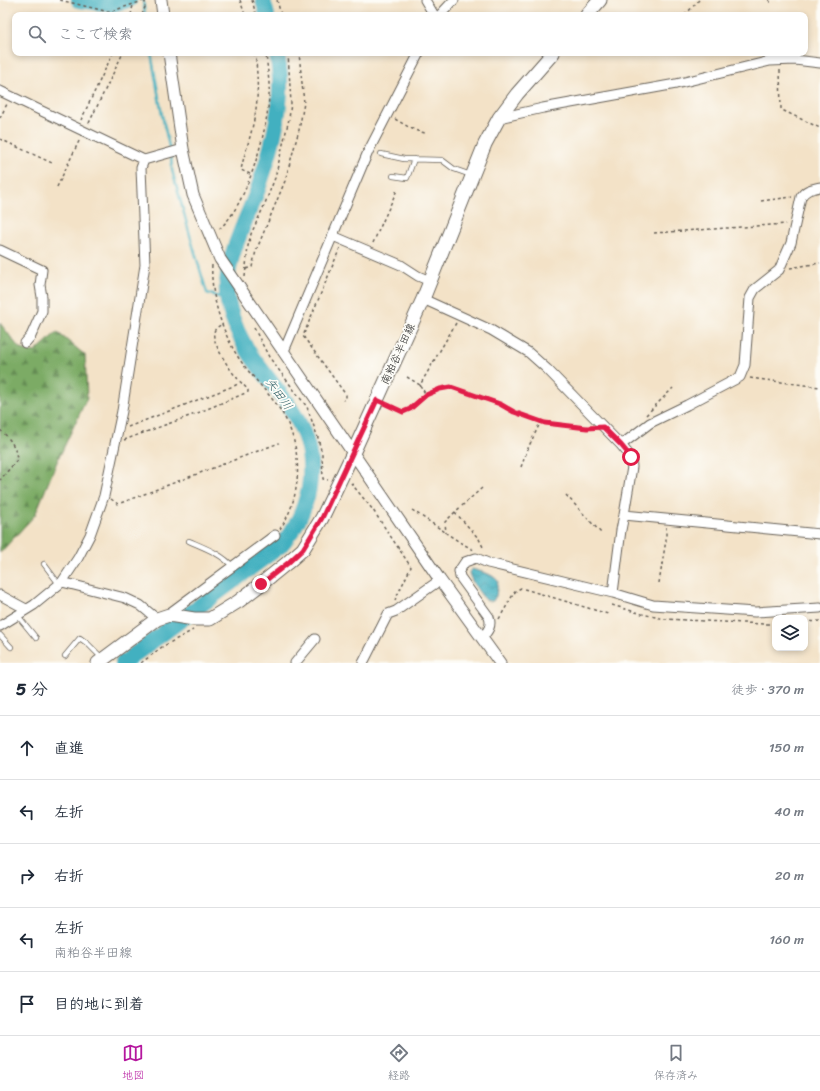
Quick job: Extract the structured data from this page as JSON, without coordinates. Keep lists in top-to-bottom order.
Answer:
{
  "streets": {
    "main road": ["南粕谷半田線"]
  },
  "water": ["矢田川"],
  "page": {
    "search": "ここで検索",
    "heading": ["5 分", "徒歩 · 370 m"],
    "list": [
      ["直進", "150 m"],
      ["左折", "40 m"],
      ["右折", "20 m"],
      ["左折", "南粕谷半田線", "160 m"],
      "目的地に到着"
    ],
    "nav": ["地図", "経路", "保存済み"]
  }
}
